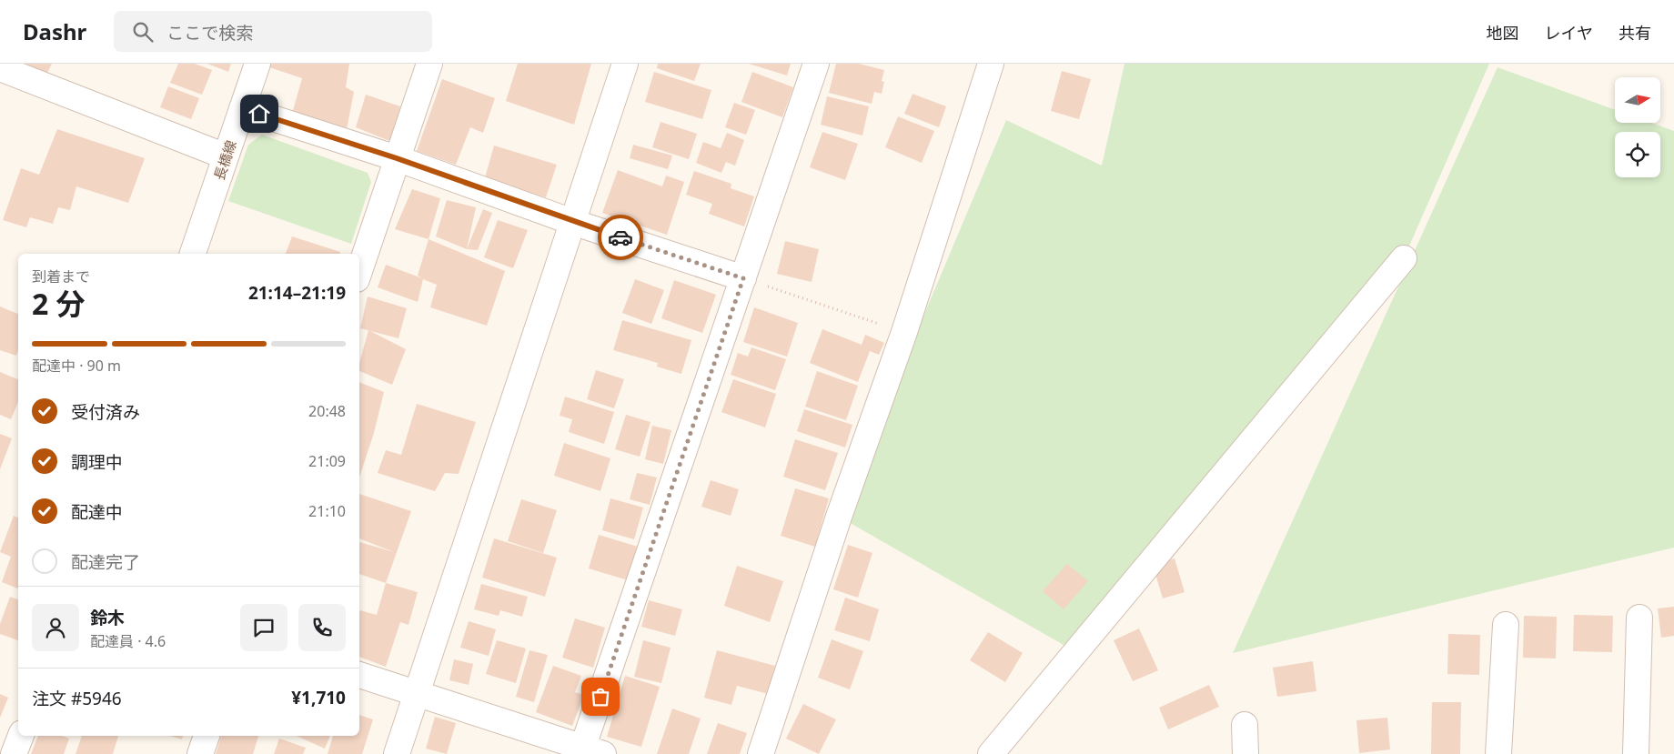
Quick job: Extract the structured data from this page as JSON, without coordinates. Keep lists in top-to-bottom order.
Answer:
{
  "streets": {
    "street": ["長橋線"]
  },
  "north": "right",
  "page": {
    "header": "Dashr",
    "search": "ここで検索",
    "nav": ["地図", "レイヤ", "共有"],
    "heading": ["2 分", "到着まで", "21:14–21:19"],
    "panel": [
      "鈴木",
      "配達員 · 4.6",
      "注文 #5946",
      "¥1,710"
    ],
    "bar": "配達中 · 90 m",
    "list": [
      ["受付済み", "20:48"],
      ["調理中", "21:09"],
      ["配達中", "21:10"],
      "配達完了"
    ]
  }
}
